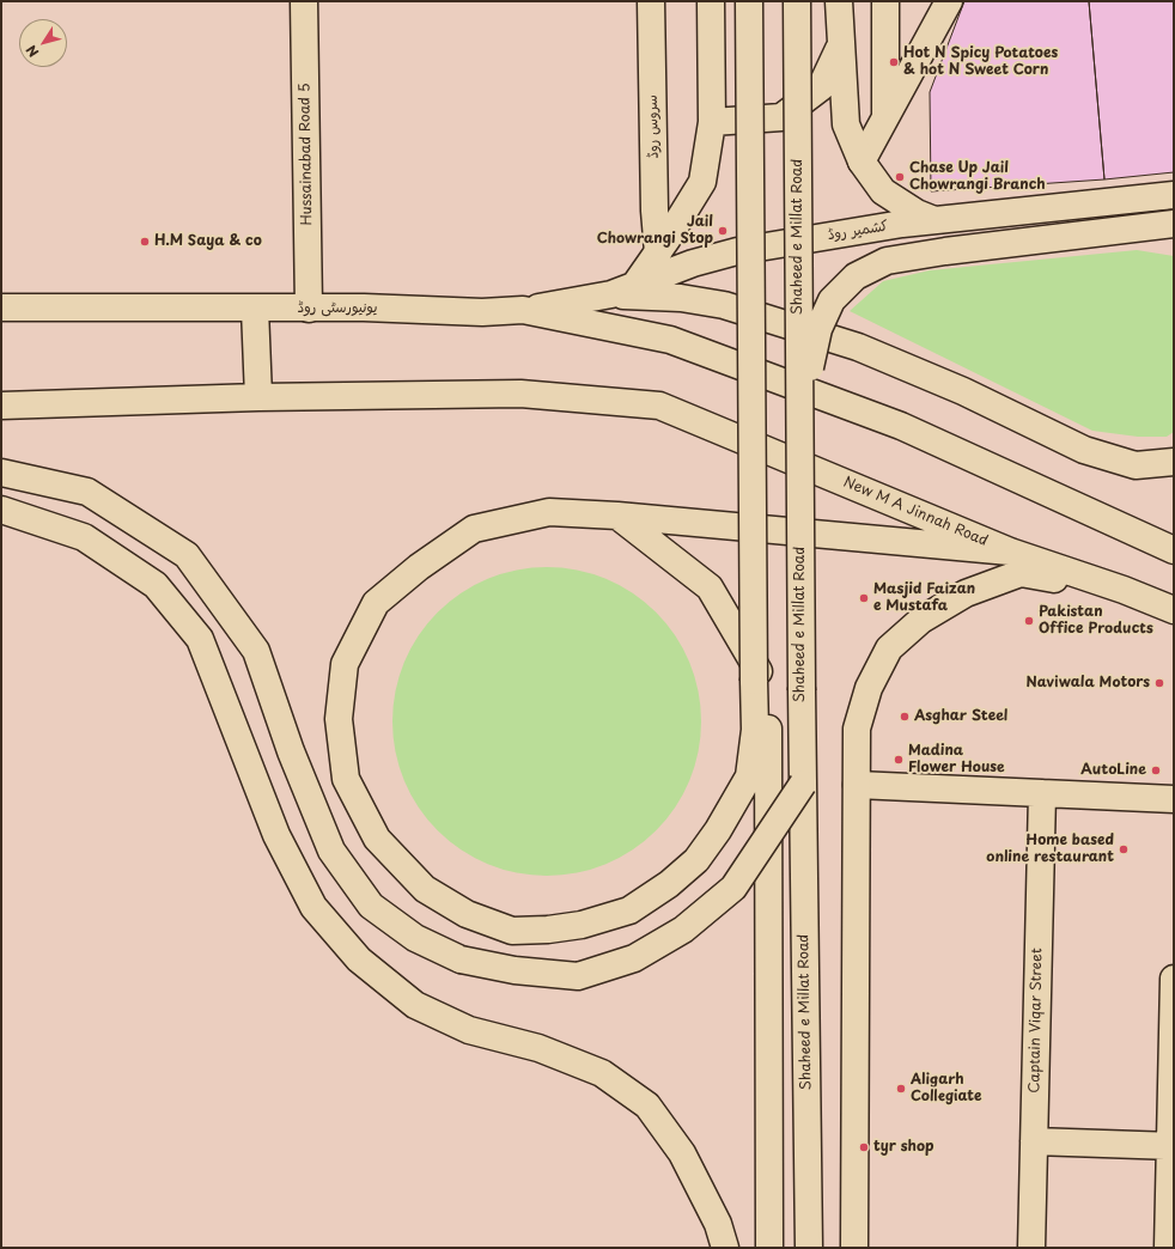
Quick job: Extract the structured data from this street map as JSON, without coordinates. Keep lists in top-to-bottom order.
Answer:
{
  "streets": {
    "main road": [
      "سروس روڈ",
      "Hussainabad Road 5",
      "کشمیر روڈ",
      "Shaheed e Millat Road",
      "یونیورسٹی روڈ",
      "New M A Jinnah Road",
      "Captain Viqar Street"
    ]
  },
  "crossings": [
    ["Hussainabad Road 5", "یونیورسٹی روڈ"],
    ["کشمیر روڈ", "یونیورسٹی روڈ"]
  ],
  "places": [
    "Hot N Spicy Potatoes & hot N Sweet Corn",
    "Chase Up Jail Chowrangi Branch",
    "Jail Chowrangi Stop",
    "H.M Saya & co",
    "Masjid Faizan e Mustafa",
    "Pakistan Office Products",
    "Naviwala Motors",
    "Asghar Steel",
    "Madina Flower House",
    "AutoLine",
    "Home based online restaurant",
    "Aligarh Collegiate",
    "tyr shop"
  ],
  "north": "bottom left"
}
